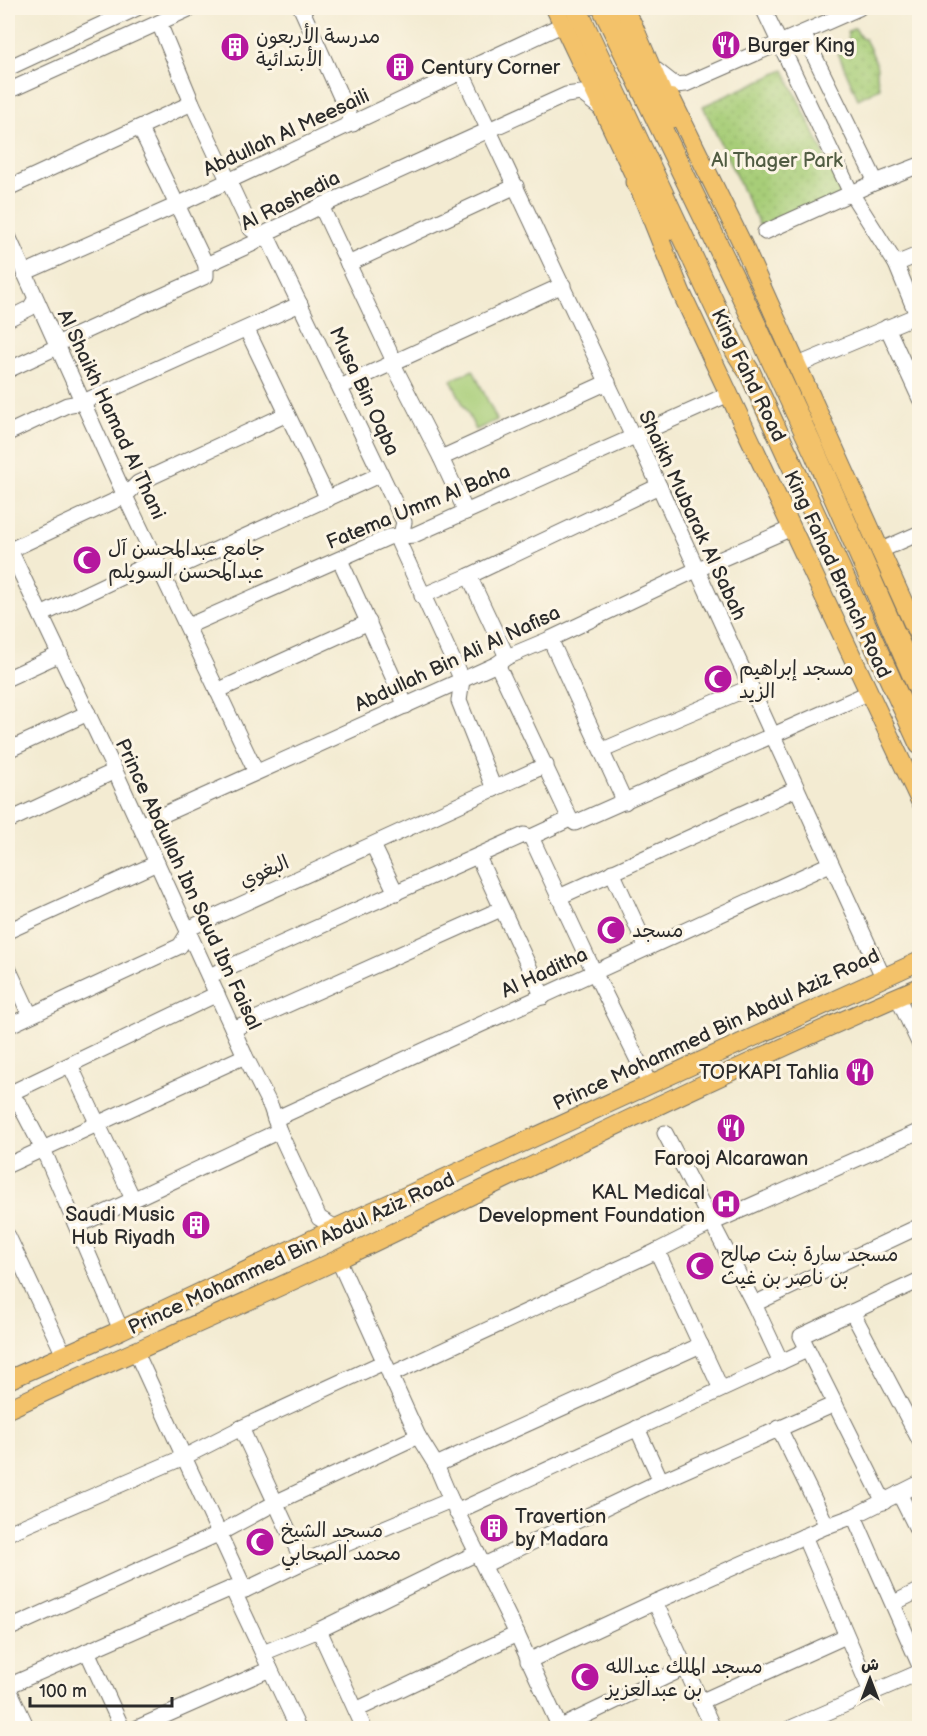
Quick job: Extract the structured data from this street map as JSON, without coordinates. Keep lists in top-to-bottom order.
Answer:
{
  "streets": {
    "highway": ["King Fahd Road"],
    "main road": ["King Fahad Branch Road", "Prince Mohammed Bin Abdul Aziz Road"],
    "street": [
      "Abdullah Al Meesaili",
      "Al Rashedia",
      "Musa Bin Oqba",
      "Al Shaikh Hamad Al Thani",
      "Fatema Umm Al Baha",
      "Shaikh Mubarak Al Sabah",
      "Abdullah Bin Ali Al Nafisa",
      "البغوي",
      "Prince Abdullah Ibn Saud Ibn Faisal",
      "Al Haditha"
    ]
  },
  "crossings": [
    ["Abdullah Al Meesaili", "King Fahd Road"],
    ["Abdullah Al Meesaili", "Musa Bin Oqba"],
    ["Abdullah Al Meesaili", "Al Shaikh Hamad Al Thani"],
    ["Abdullah Al Meesaili", "Shaikh Mubarak Al Sabah"],
    ["Abdullah Al Meesaili", "King Fahad Branch Road"],
    ["Al Rashedia", "Musa Bin Oqba"],
    ["Al Rashedia", "Al Shaikh Hamad Al Thani"],
    ["Al Rashedia", "Shaikh Mubarak Al Sabah"],
    ["Al Rashedia", "King Fahad Branch Road"],
    ["King Fahd Road", "King Fahad Branch Road"],
    ["Musa Bin Oqba", "Fatema Umm Al Baha"],
    ["Musa Bin Oqba", "Abdullah Bin Ali Al Nafisa"],
    ["Musa Bin Oqba", "البغوي"],
    ["Al Shaikh Hamad Al Thani", "Fatema Umm Al Baha"],
    ["Al Shaikh Hamad Al Thani", "Abdullah Bin Ali Al Nafisa"],
    ["Fatema Umm Al Baha", "Shaikh Mubarak Al Sabah"],
    ["Fatema Umm Al Baha", "King Fahad Branch Road"],
    ["Shaikh Mubarak Al Sabah", "Abdullah Bin Ali Al Nafisa"],
    ["Shaikh Mubarak Al Sabah", "Al Haditha"],
    ["Shaikh Mubarak Al Sabah", "Prince Mohammed Bin Abdul Aziz Road"],
    ["King Fahad Branch Road", "Abdullah Bin Ali Al Nafisa"],
    ["Abdullah Bin Ali Al Nafisa", "Prince Abdullah Ibn Saud Ibn Faisal"],
    ["البغوي", "Prince Abdullah Ibn Saud Ibn Faisal"],
    ["Prince Abdullah Ibn Saud Ibn Faisal", "Al Haditha"],
    ["Prince Abdullah Ibn Saud Ibn Faisal", "Prince Mohammed Bin Abdul Aziz Road"]
  ],
  "parks": ["Al Thager Park"],
  "places": {
    "restaurant": ["Burger King", "TOPKAPI Tahlia", "Farooj Alcarawan"],
    "building": [
      "مدرسة الأربعون الأبتدائية",
      "Century Corner",
      "Saudi Music Hub Riyadh",
      "Travertion by Madara"
    ],
    "mosque": [
      "جامع عبدالمحسن آل عبدالمحسن السويلم",
      "مسجد إبراهيم الزيد",
      "مسجد",
      "مسجد سارة بنت صالح بن ناصر بن غيث",
      "مسجد الشيخ محمد الصحابي",
      "مسجد الملك عبدالله بن عبدالعزيز"
    ],
    "hospital": ["KAL Medical Development Foundation"]
  },
  "scale_bar": "100 m",
  "north": "top"
}
